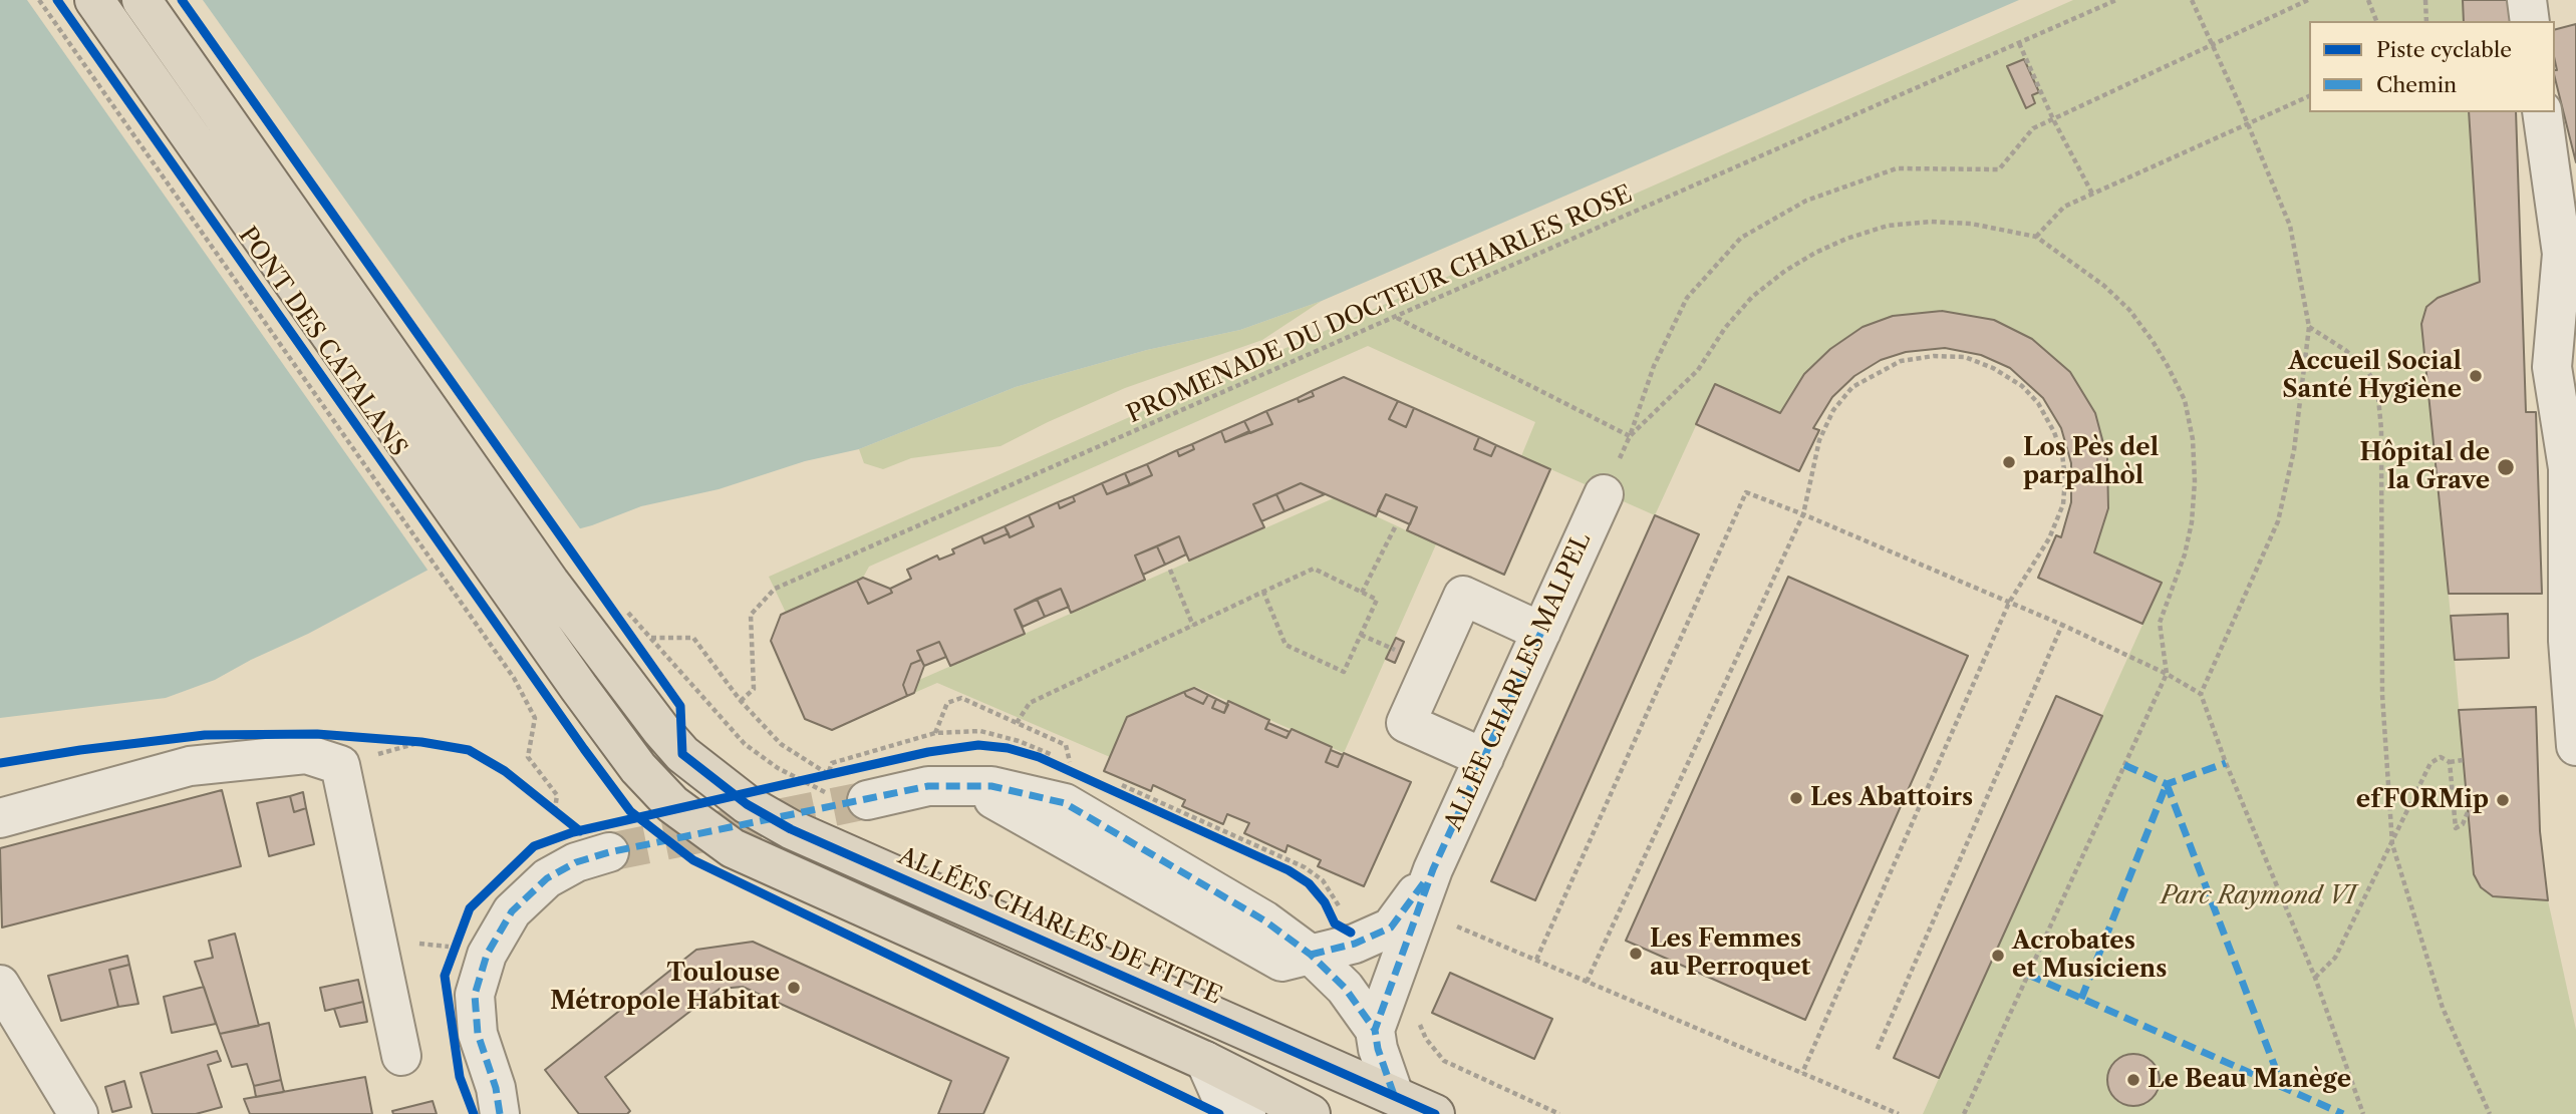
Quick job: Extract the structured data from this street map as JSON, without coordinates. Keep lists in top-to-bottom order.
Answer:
{
  "streets": {
    "main road": ["PONT DES CATALANS", "ALLÉES CHARLES DE FITTE"],
    "street": ["ALLÉE CHARLES MALPEL"],
    "path": ["PROMENADE DU DOCTEUR CHARLES ROSE"]
  },
  "crossings": [
    ["PONT DES CATALANS", "ALLÉES CHARLES DE FITTE"]
  ],
  "parks": ["Parc Raymond VI"],
  "places": [
    "Accueil Social Santé Hygiène",
    "Los Pès del parpalhòl",
    "Hôpital de la Grave",
    "Les Abattoirs",
    "efFORMip",
    "Les Femmes au Perroquet",
    "Acrobates et Musiciens",
    "Toulouse Métropole Habitat",
    "Le Beau Manège"
  ],
  "legend": ["Piste cyclable", "Chemin"]
}
